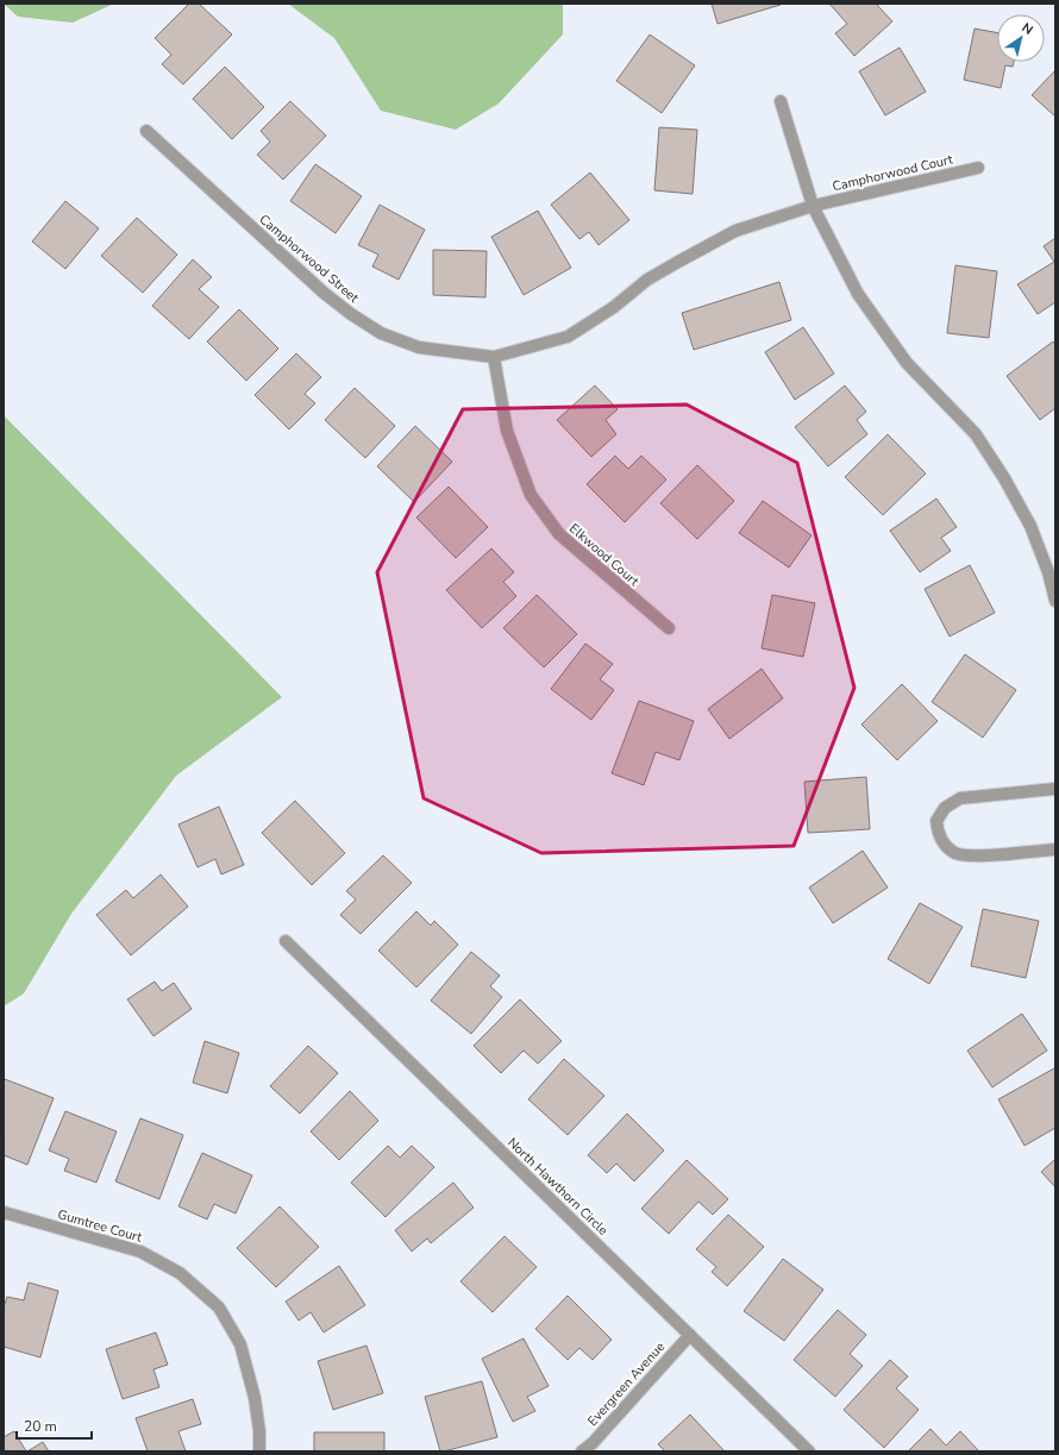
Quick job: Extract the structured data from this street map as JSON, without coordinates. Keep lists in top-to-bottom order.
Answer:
{
  "streets": {
    "street": [
      "Camphorwood Court",
      "Camphorwood Street",
      "Elkwood Court",
      "North Hawthorn Circle",
      "Gumtree Court",
      "Evergreen Avenue"
    ]
  },
  "crossings": [
    ["Camphorwood Court", "Camphorwood Street"],
    ["Camphorwood Street", "Elkwood Court"],
    ["North Hawthorn Circle", "Evergreen Avenue"]
  ],
  "scale_bar": "20 m",
  "north": "top right"
}
